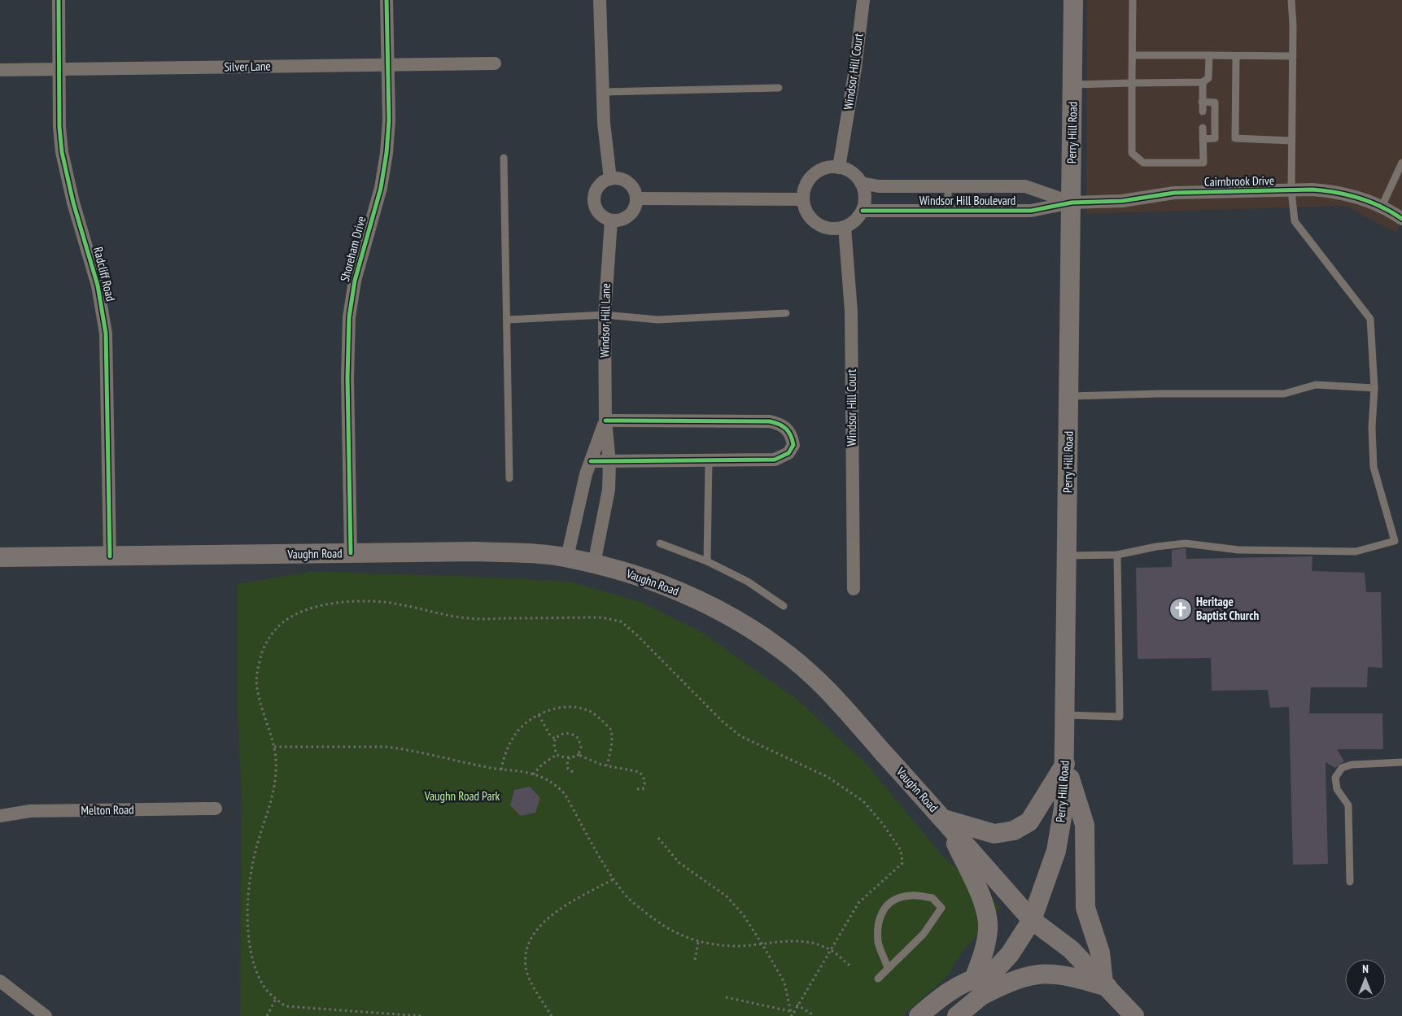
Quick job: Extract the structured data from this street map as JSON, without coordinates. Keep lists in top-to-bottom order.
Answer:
{
  "streets": {
    "main road": ["Perry Hill Road", "Vaughn Road"],
    "street": [
      "Silver Lane",
      "Windsor Hill Court",
      "Cairnbrook Drive",
      "Windsor Hill Boulevard",
      "Shoreham Drive",
      "Radcliff Road",
      "Windsor Hill Lane",
      "Melton Road"
    ]
  },
  "crossings": [
    ["Silver Lane", "Shoreham Drive"],
    ["Silver Lane", "Radcliff Road"],
    ["Windsor Hill Court", "Windsor Hill Boulevard"],
    ["Perry Hill Road", "Cairnbrook Drive"],
    ["Perry Hill Road", "Windsor Hill Boulevard"],
    ["Perry Hill Road", "Vaughn Road"],
    ["Cairnbrook Drive", "Windsor Hill Boulevard"],
    ["Shoreham Drive", "Vaughn Road"],
    ["Radcliff Road", "Vaughn Road"],
    ["Windsor Hill Lane", "Vaughn Road"]
  ],
  "parks": ["Vaughn Road Park"],
  "places": {
    "church": ["Heritage Baptist Church"]
  },
  "north": "top"
}
